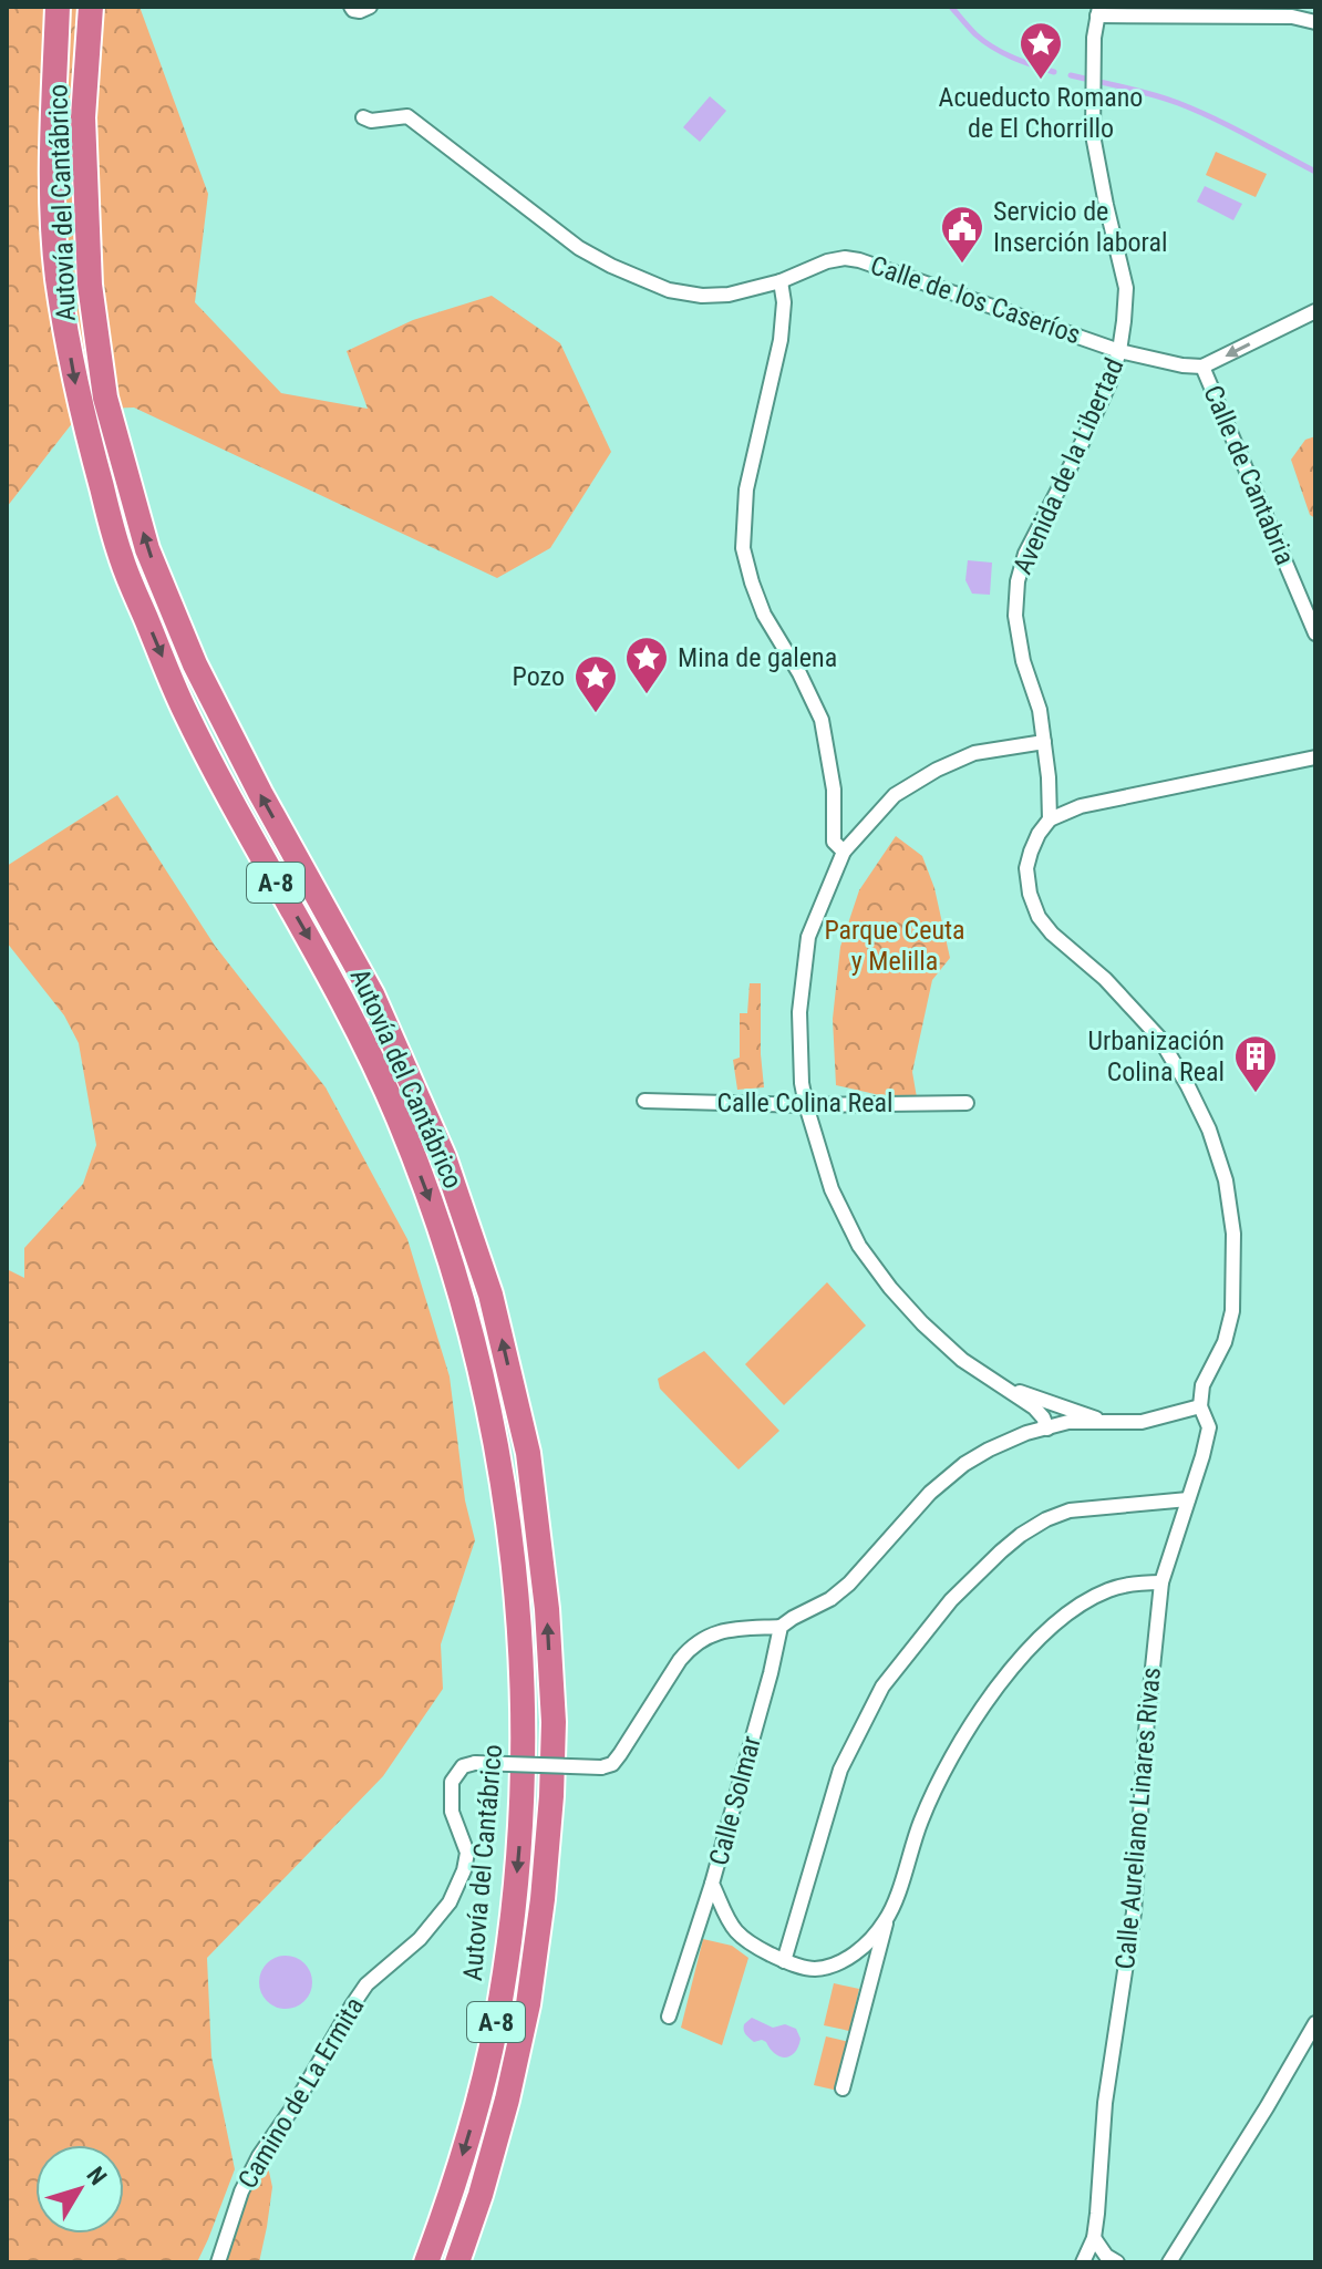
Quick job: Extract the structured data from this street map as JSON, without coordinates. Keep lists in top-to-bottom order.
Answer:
{
  "streets": {
    "highway": ["Autovía del Cantábrico", "A-8"],
    "street": [
      "Calle de los Caseríos",
      "Avenida de la Libertad",
      "Calle de Cantabria",
      "Calle Colina Real",
      "Calle Solmar",
      "Calle Aureliano Linares Rivas",
      "Camino de La Ermita"
    ]
  },
  "crossings": [
    ["Calle de los Caseríos", "Avenida de la Libertad"],
    ["Calle de los Caseríos", "Calle de Cantabria"],
    ["Avenida de la Libertad", "Calle Aureliano Linares Rivas"],
    ["Calle Solmar", "Calle Aureliano Linares Rivas"],
    ["Calle Solmar", "Camino de La Ermita"]
  ],
  "parks": ["Parque Ceuta y Melilla"],
  "places": {
    "place": ["Acueducto Romano de El Chorrillo", "Mina de galena", "Pozo"],
    "public building": ["Servicio de Inserción laboral"],
    "building": ["Urbanización Colina Real"]
  },
  "north": "top right"
}
